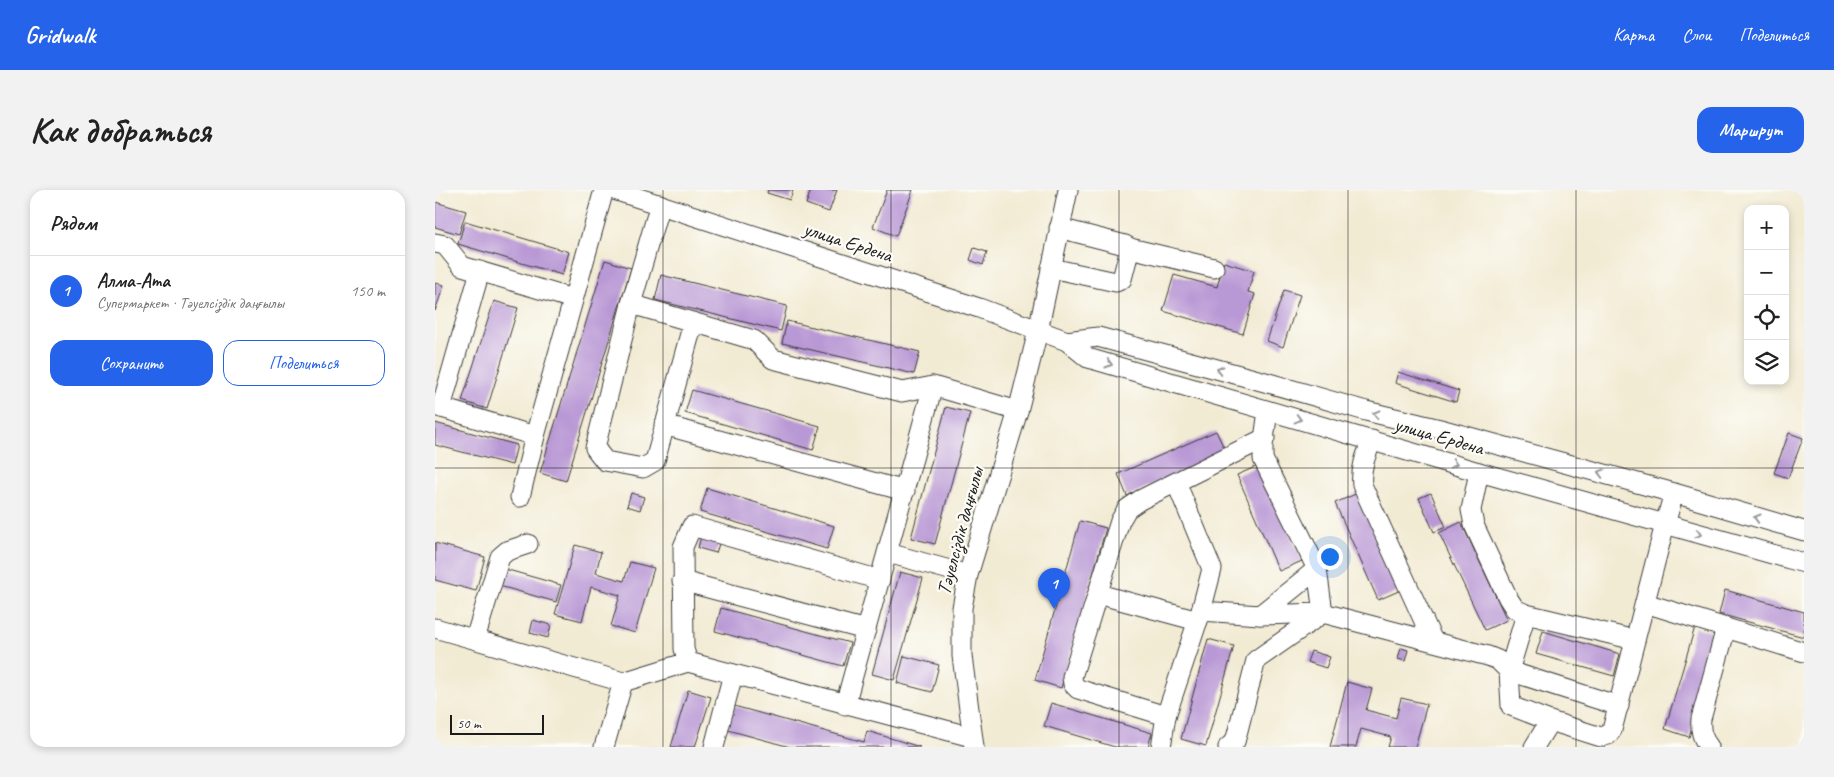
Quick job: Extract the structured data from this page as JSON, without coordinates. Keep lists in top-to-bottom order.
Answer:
{
  "streets": {
    "street": ["улица Ердена", "Тәуелсіздік даңғылы"]
  },
  "crossings": [
    ["улица Ердена", "Тәуелсіздік даңғылы"]
  ],
  "scale_bar": "50 m",
  "page": {
    "header": "Gridwalk",
    "nav": ["Карта", "Слои", "Поделиться"],
    "buttons": [
      "Маршрут",
      ["Сохранить", "Поделиться"]
    ],
    "title": "Как добраться",
    "heading": "Рядом",
    "map_buttons": ["+", "−"],
    "list": [
      {
        "mark": "1",
        "name": "Алма-Ата",
        "note": "Супермаркет · Тәуелсіздік даңғылы",
        "value": "150 m"
      }
    ],
    "pins": "1",
    "scale": "50 m"
  }
}
